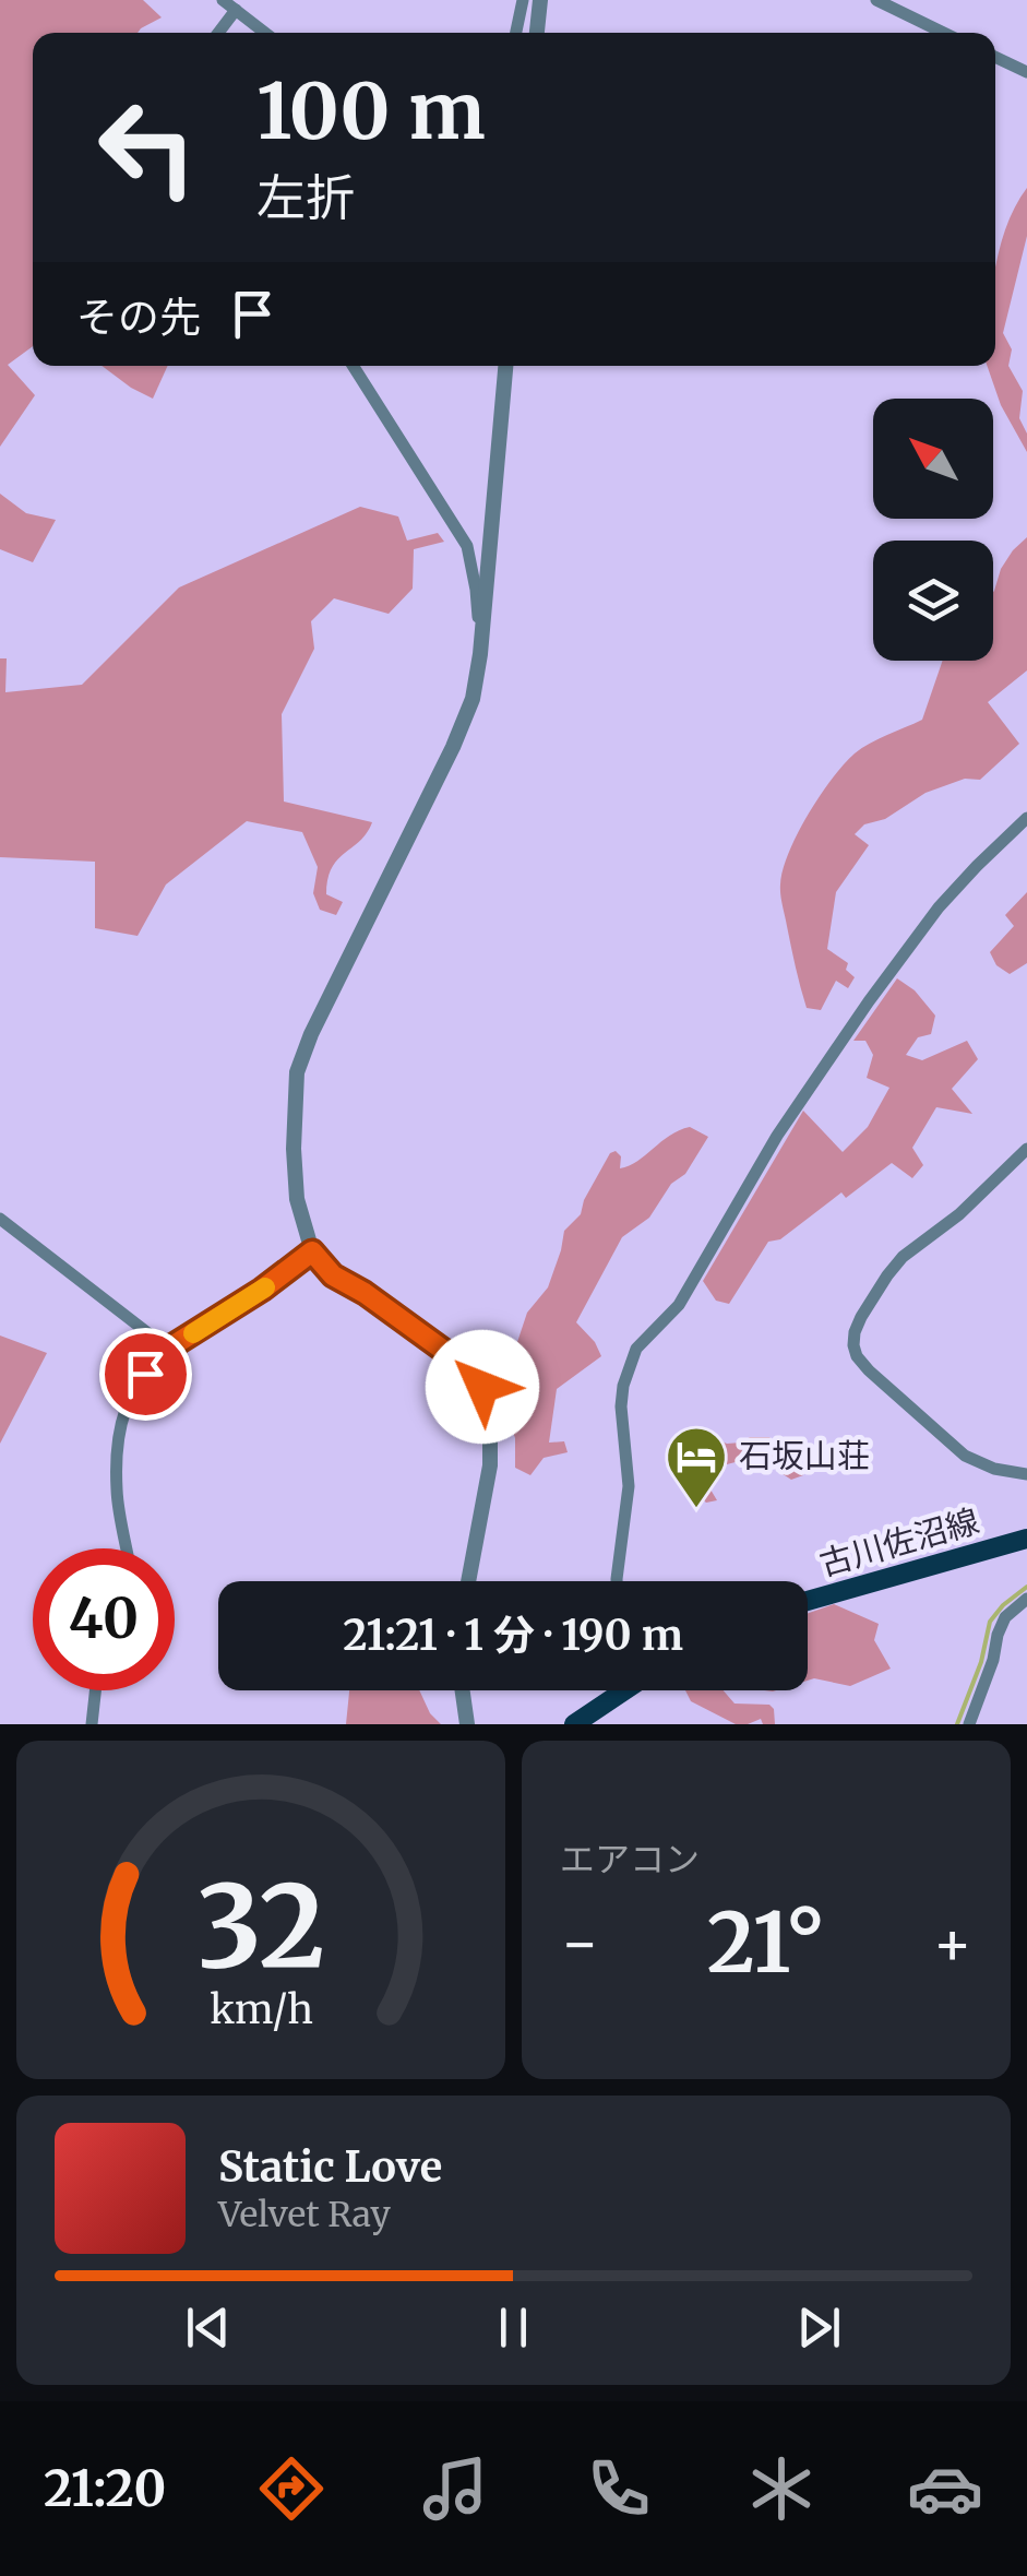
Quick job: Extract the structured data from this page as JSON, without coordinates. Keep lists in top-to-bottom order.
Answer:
{
  "streets": {
    "main road": ["古川佐沼線"]
  },
  "places": {
    "hotel": ["石坂山荘"]
  },
  "north": "top left",
  "page": {
    "turn": ["100 m", "左折"],
    "then": "その先",
    "limit": "40",
    "trip": "21:21 · 1 分 · 190 m",
    "tile": "エアコン",
    "heat": ["−", "21°", "+"],
    "song": ["Static Love", "Velvet Ray"],
    "tabs": "21:20",
    "gauge": ["32", "km/h"]
  }
}
